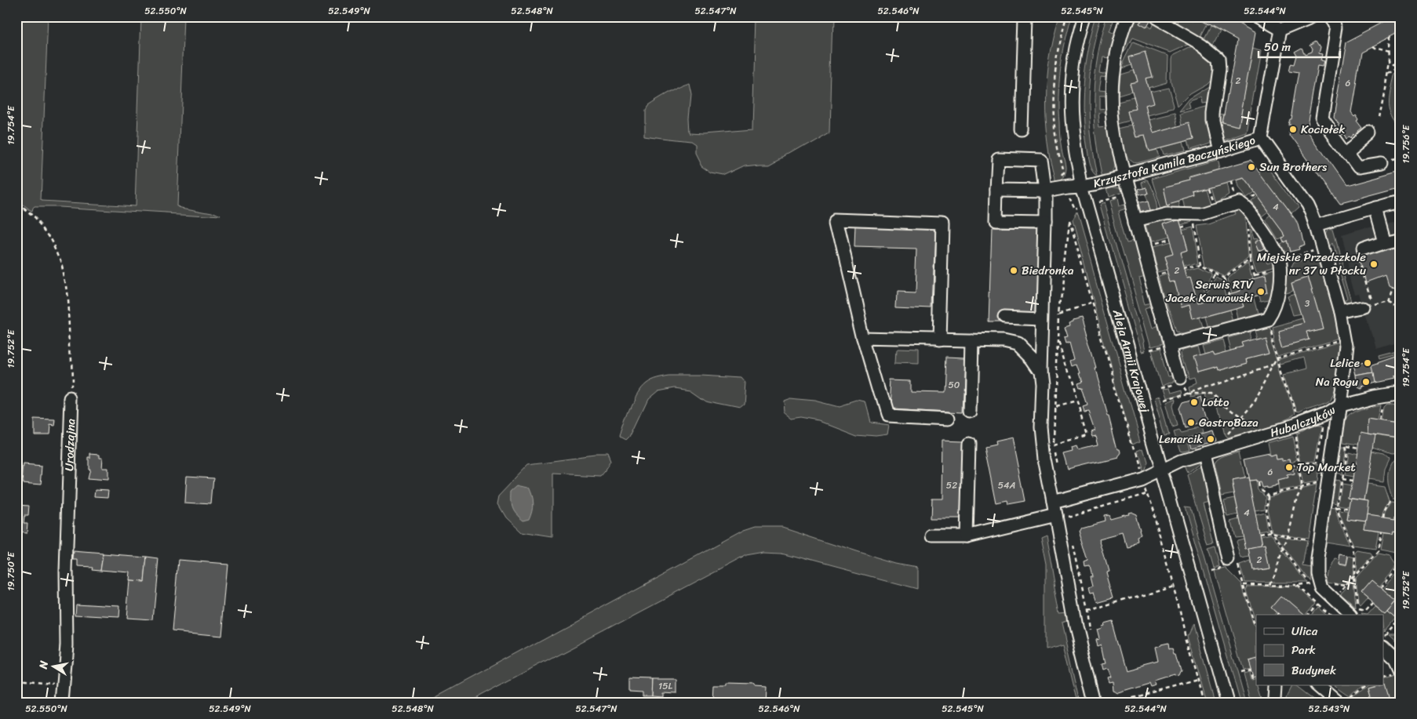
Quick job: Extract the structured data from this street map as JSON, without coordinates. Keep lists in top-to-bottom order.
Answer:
{
  "streets": {
    "street": [
      "Krzysztofa Kamila Baczyńskiego",
      "Aleja Armii Krajowej",
      "Hubalczyków",
      "Urodzajna"
    ]
  },
  "crossings": [
    ["Krzysztofa Kamila Baczyńskiego", "Aleja Armii Krajowej"],
    ["Krzysztofa Kamila Baczyńskiego", "Hubalczyków"],
    ["Aleja Armii Krajowej", "Hubalczyków"]
  ],
  "places": [
    "Kociołek",
    "Sun Brothers",
    "Miejskie Przedszkole nr 37 w Płocku",
    "Biedronka",
    "Serwis RTV Jacek Karwowski",
    "Lelice",
    "Na Rogu",
    "Lotto",
    "GastroBaza",
    "Lenarcik",
    "Top Market"
  ],
  "house_numbers": [
    "2",
    "6",
    "4",
    "2",
    "3",
    "50",
    "6",
    "52",
    "54A",
    "4",
    "2",
    "15L"
  ],
  "legend": ["Ulica", "Park", "Budynek"],
  "scale_bar": "50 m",
  "north": "left",
  "coordinates": [
    "52.550°N",
    "52.549°N",
    "52.548°N",
    "52.547°N",
    "52.546°N",
    "52.545°N",
    "52.544°N",
    "19.754°E",
    "19.756°E",
    "19.752°E",
    "19.750°E",
    "52.543°N"
  ]
}
